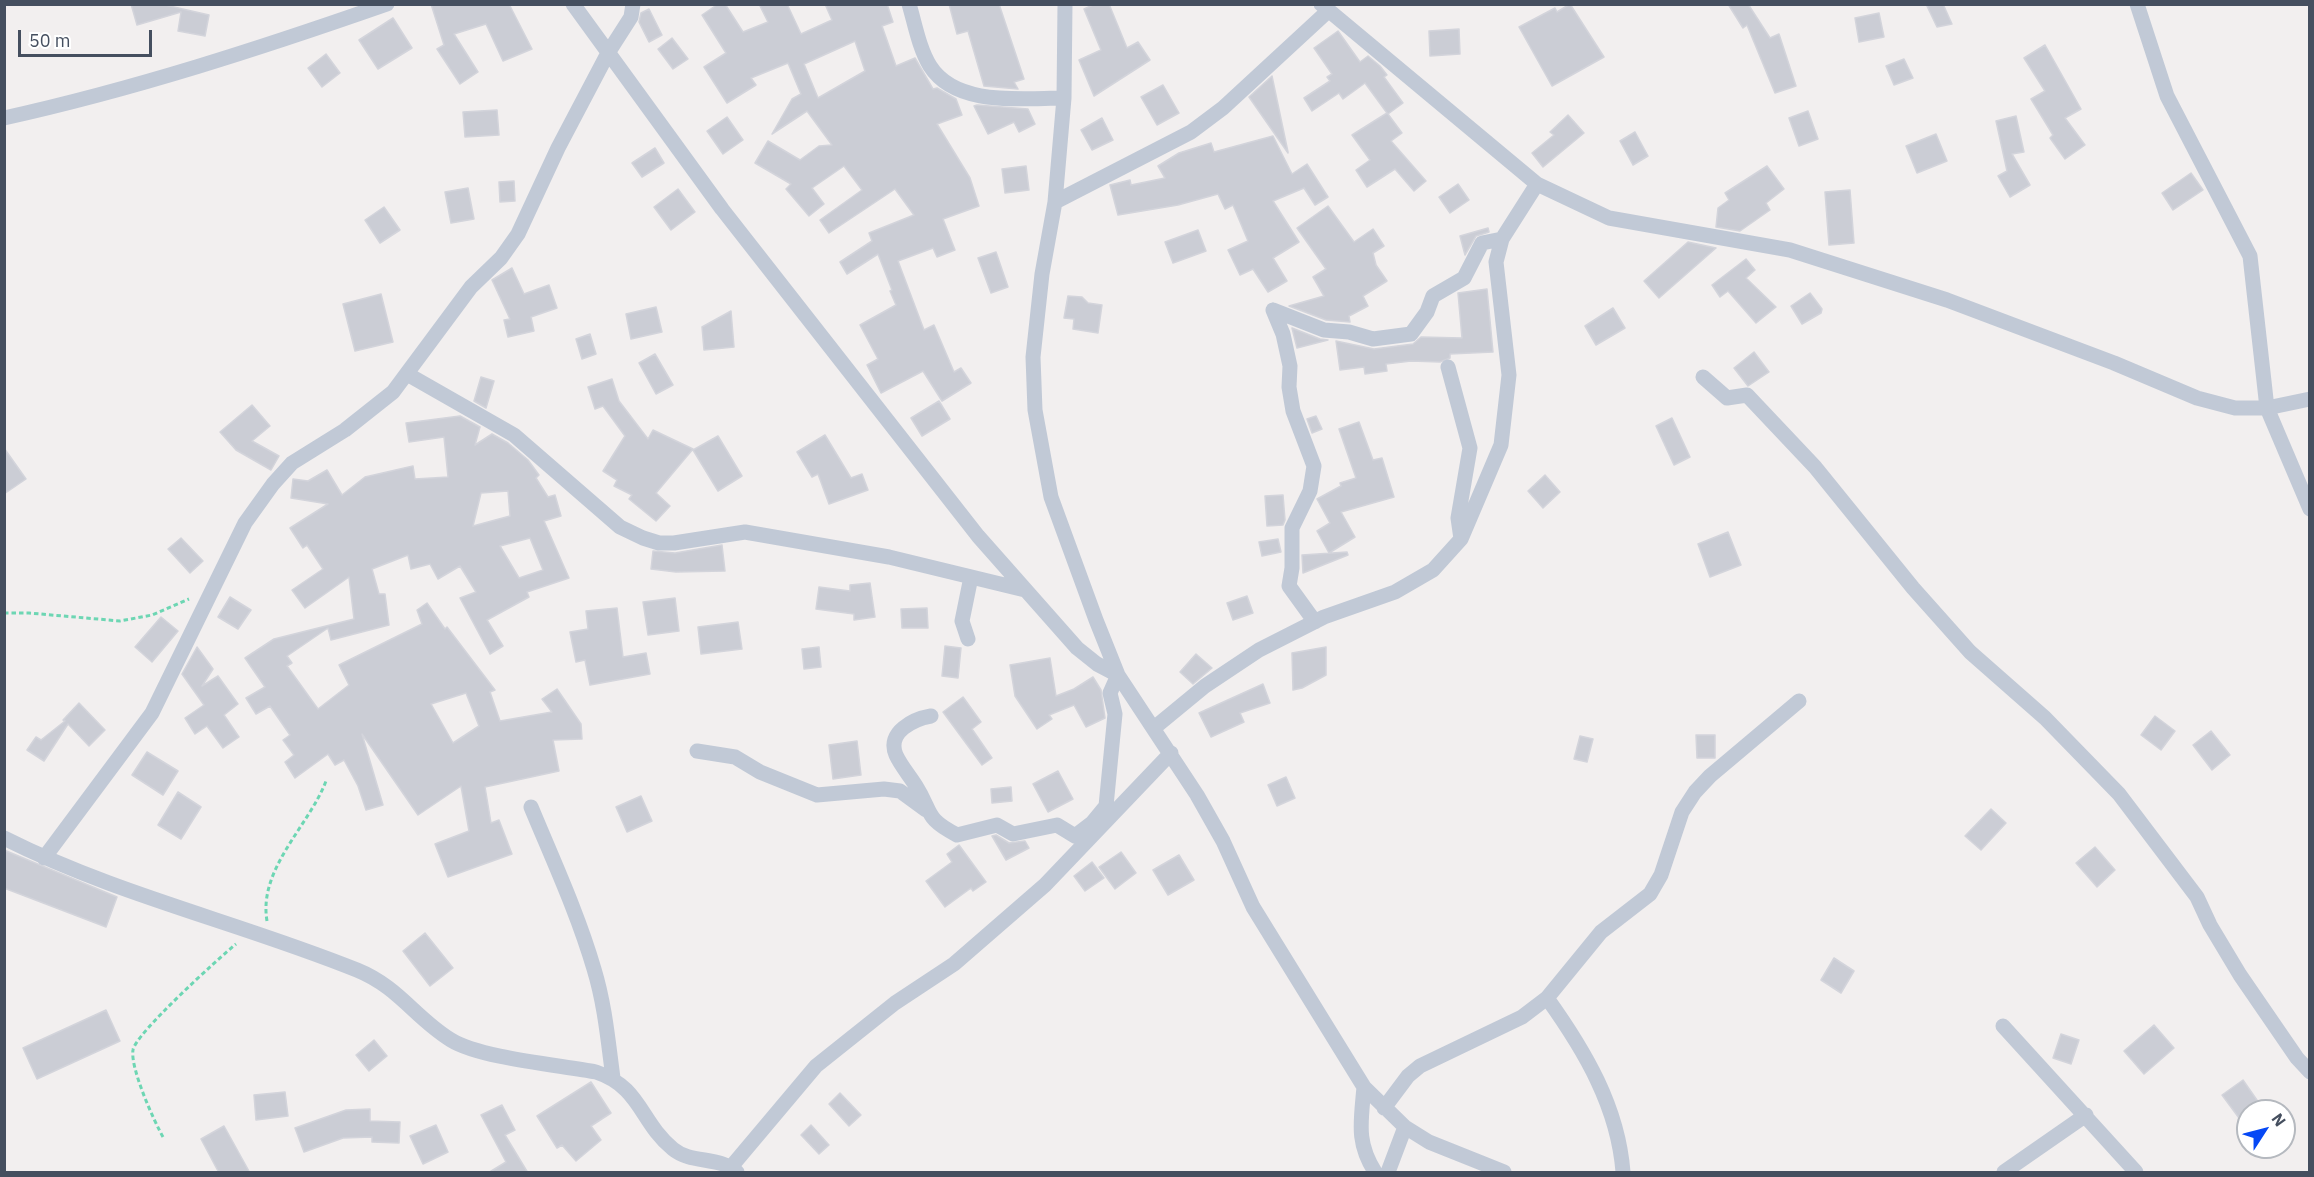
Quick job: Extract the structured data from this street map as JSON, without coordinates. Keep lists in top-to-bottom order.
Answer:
{
  "scale_bar": "50 m",
  "north": "top right"
}
